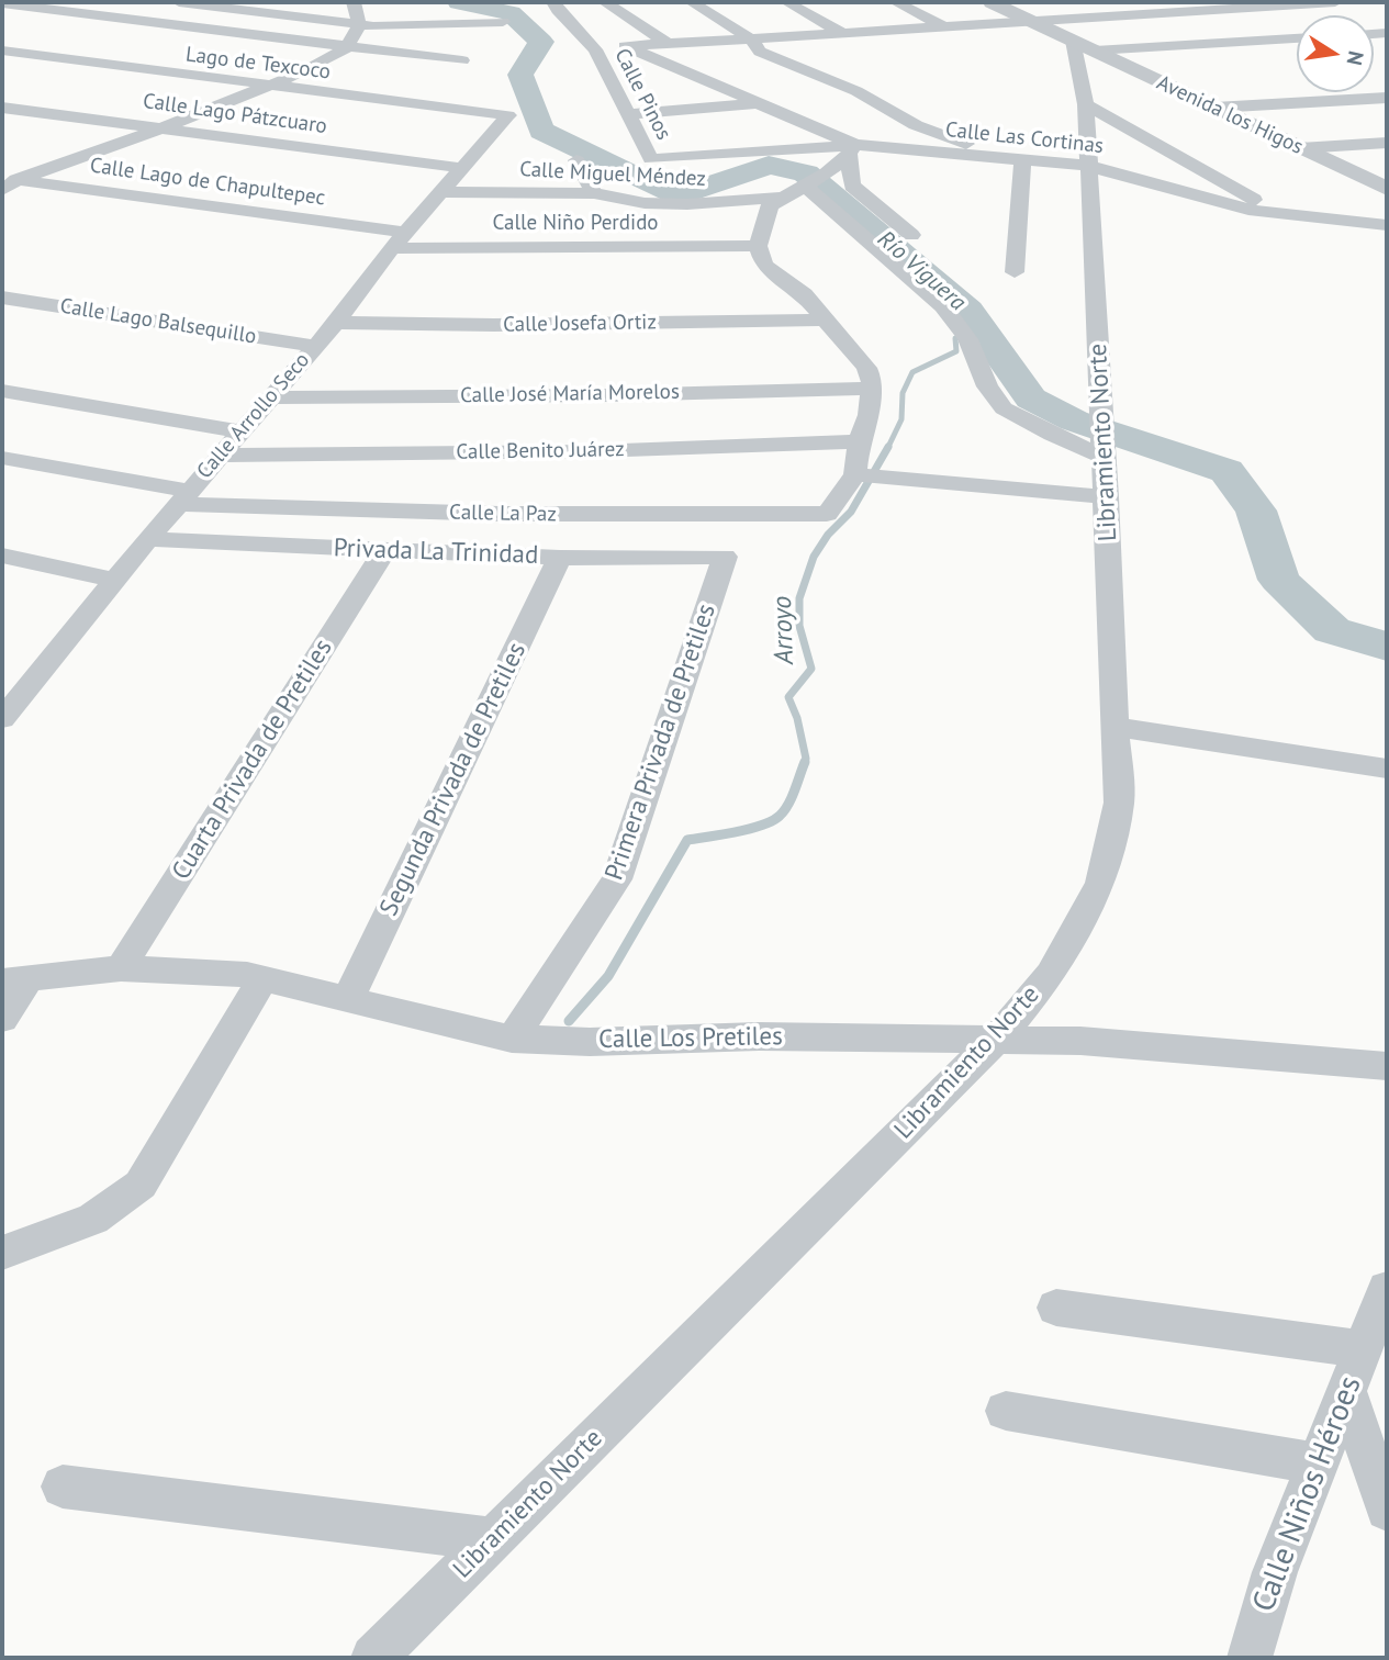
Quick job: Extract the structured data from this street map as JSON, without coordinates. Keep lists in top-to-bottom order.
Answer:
{
  "streets": {
    "street": [
      "Lago de Texcoco",
      "Calle Pinos",
      "Calle Lago Pátzcuaro",
      "Avenida los Higos",
      "Calle Las Cortinas",
      "Calle Miguel Méndez",
      "Calle Lago de Chapultepec",
      "Calle Niño Perdido",
      "Calle Lago Balsequillo",
      "Calle Josefa Ortiz",
      "Calle José María Morelos",
      "Calle Arrollo Seco",
      "Libramiento Norte",
      "Calle Benito Juárez",
      "Calle La Paz",
      "Privada La Trinidad",
      "Primera Privada de Pretiles",
      "Cuarta Privada de Pretiles",
      "Segunda Privada de Pretiles",
      "Calle Los Pretiles",
      "Calle Niños Héroes"
    ]
  },
  "crossings": [
    ["Lago de Texcoco", "Calle Arrollo Seco"],
    ["Calle Pinos", "Calle Las Cortinas"],
    ["Calle Lago Pátzcuaro", "Calle Arrollo Seco"],
    ["Avenida los Higos", "Libramiento Norte"],
    ["Calle Las Cortinas", "Libramiento Norte"],
    ["Calle Miguel Méndez", "Calle Arrollo Seco"],
    ["Calle Lago de Chapultepec", "Calle Niño Perdido"],
    ["Calle Lago de Chapultepec", "Calle Arrollo Seco"],
    ["Calle Niño Perdido", "Calle Arrollo Seco"],
    ["Calle Lago Balsequillo", "Calle Arrollo Seco"],
    ["Calle Josefa Ortiz", "Calle Arrollo Seco"],
    ["Calle José María Morelos", "Calle Arrollo Seco"],
    ["Calle Arrollo Seco", "Calle Benito Juárez"],
    ["Calle Arrollo Seco", "Calle La Paz"],
    ["Calle Arrollo Seco", "Privada La Trinidad"],
    ["Libramiento Norte", "Calle Los Pretiles"],
    ["Privada La Trinidad", "Primera Privada de Pretiles"],
    ["Privada La Trinidad", "Cuarta Privada de Pretiles"],
    ["Privada La Trinidad", "Segunda Privada de Pretiles"],
    ["Primera Privada de Pretiles", "Calle Los Pretiles"],
    ["Cuarta Privada de Pretiles", "Calle Los Pretiles"],
    ["Segunda Privada de Pretiles", "Calle Los Pretiles"]
  ],
  "water": ["Río Viguera", "Arroyo"],
  "north": "right"
}
